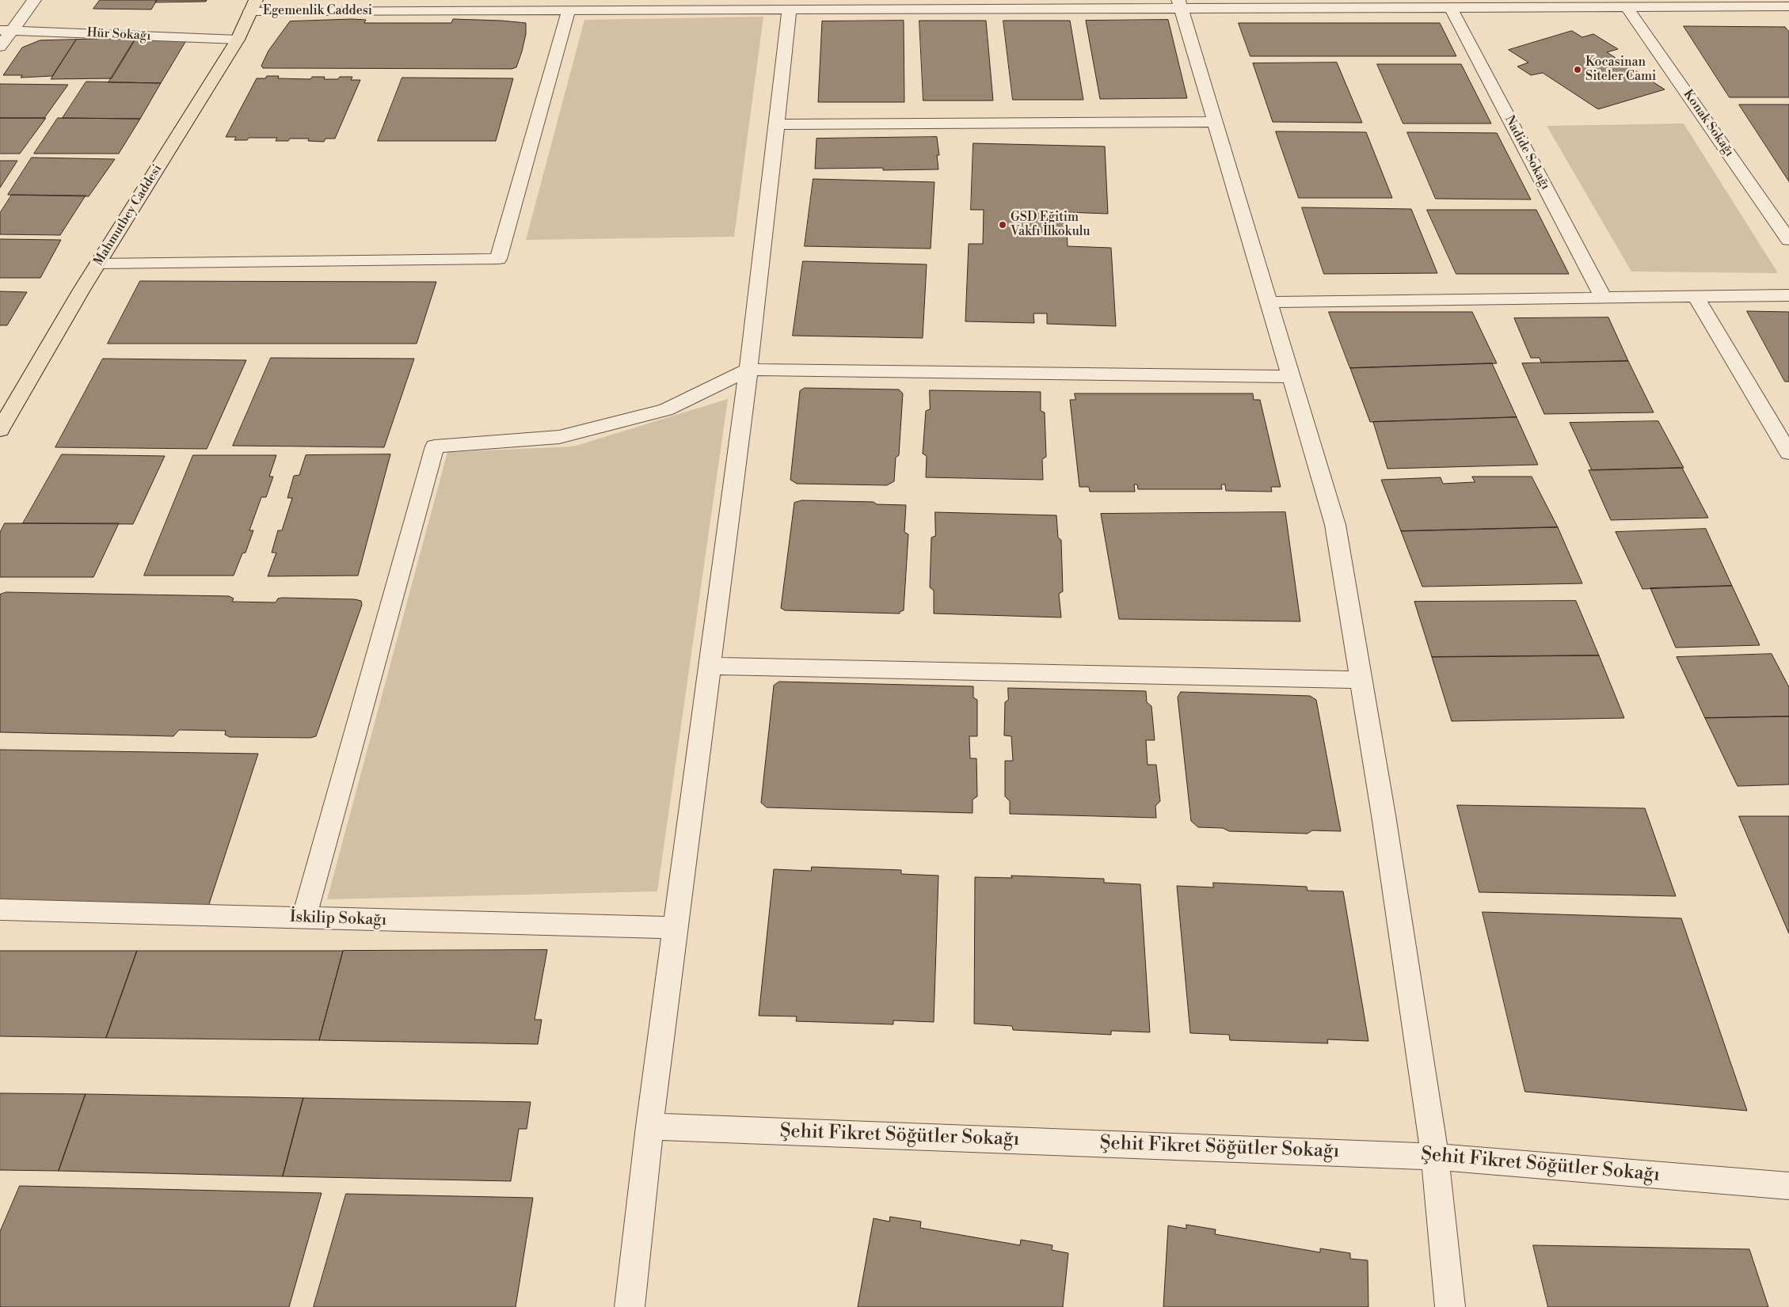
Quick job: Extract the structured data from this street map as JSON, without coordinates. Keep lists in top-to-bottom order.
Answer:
{
  "streets": {
    "main road": ["Mahmutbey Caddesi"],
    "street": [
      "Egemenlik Caddesi",
      "Hür Sokağı",
      "Konak Sokağı",
      "Nadide Sokağı",
      "İskilip Sokağı",
      "Şehit Fikret Söğütler Sokağı"
    ]
  },
  "crossings": [
    ["Egemenlik Caddesi", "Konak Sokağı"],
    ["Egemenlik Caddesi", "Nadide Sokağı"],
    ["Egemenlik Caddesi", "Mahmutbey Caddesi"],
    ["Hür Sokağı", "Mahmutbey Caddesi"]
  ],
  "places": ["Kocasinan Siteler Cami", "GSD Eğitim Vakfı İlkokulu"]
}
